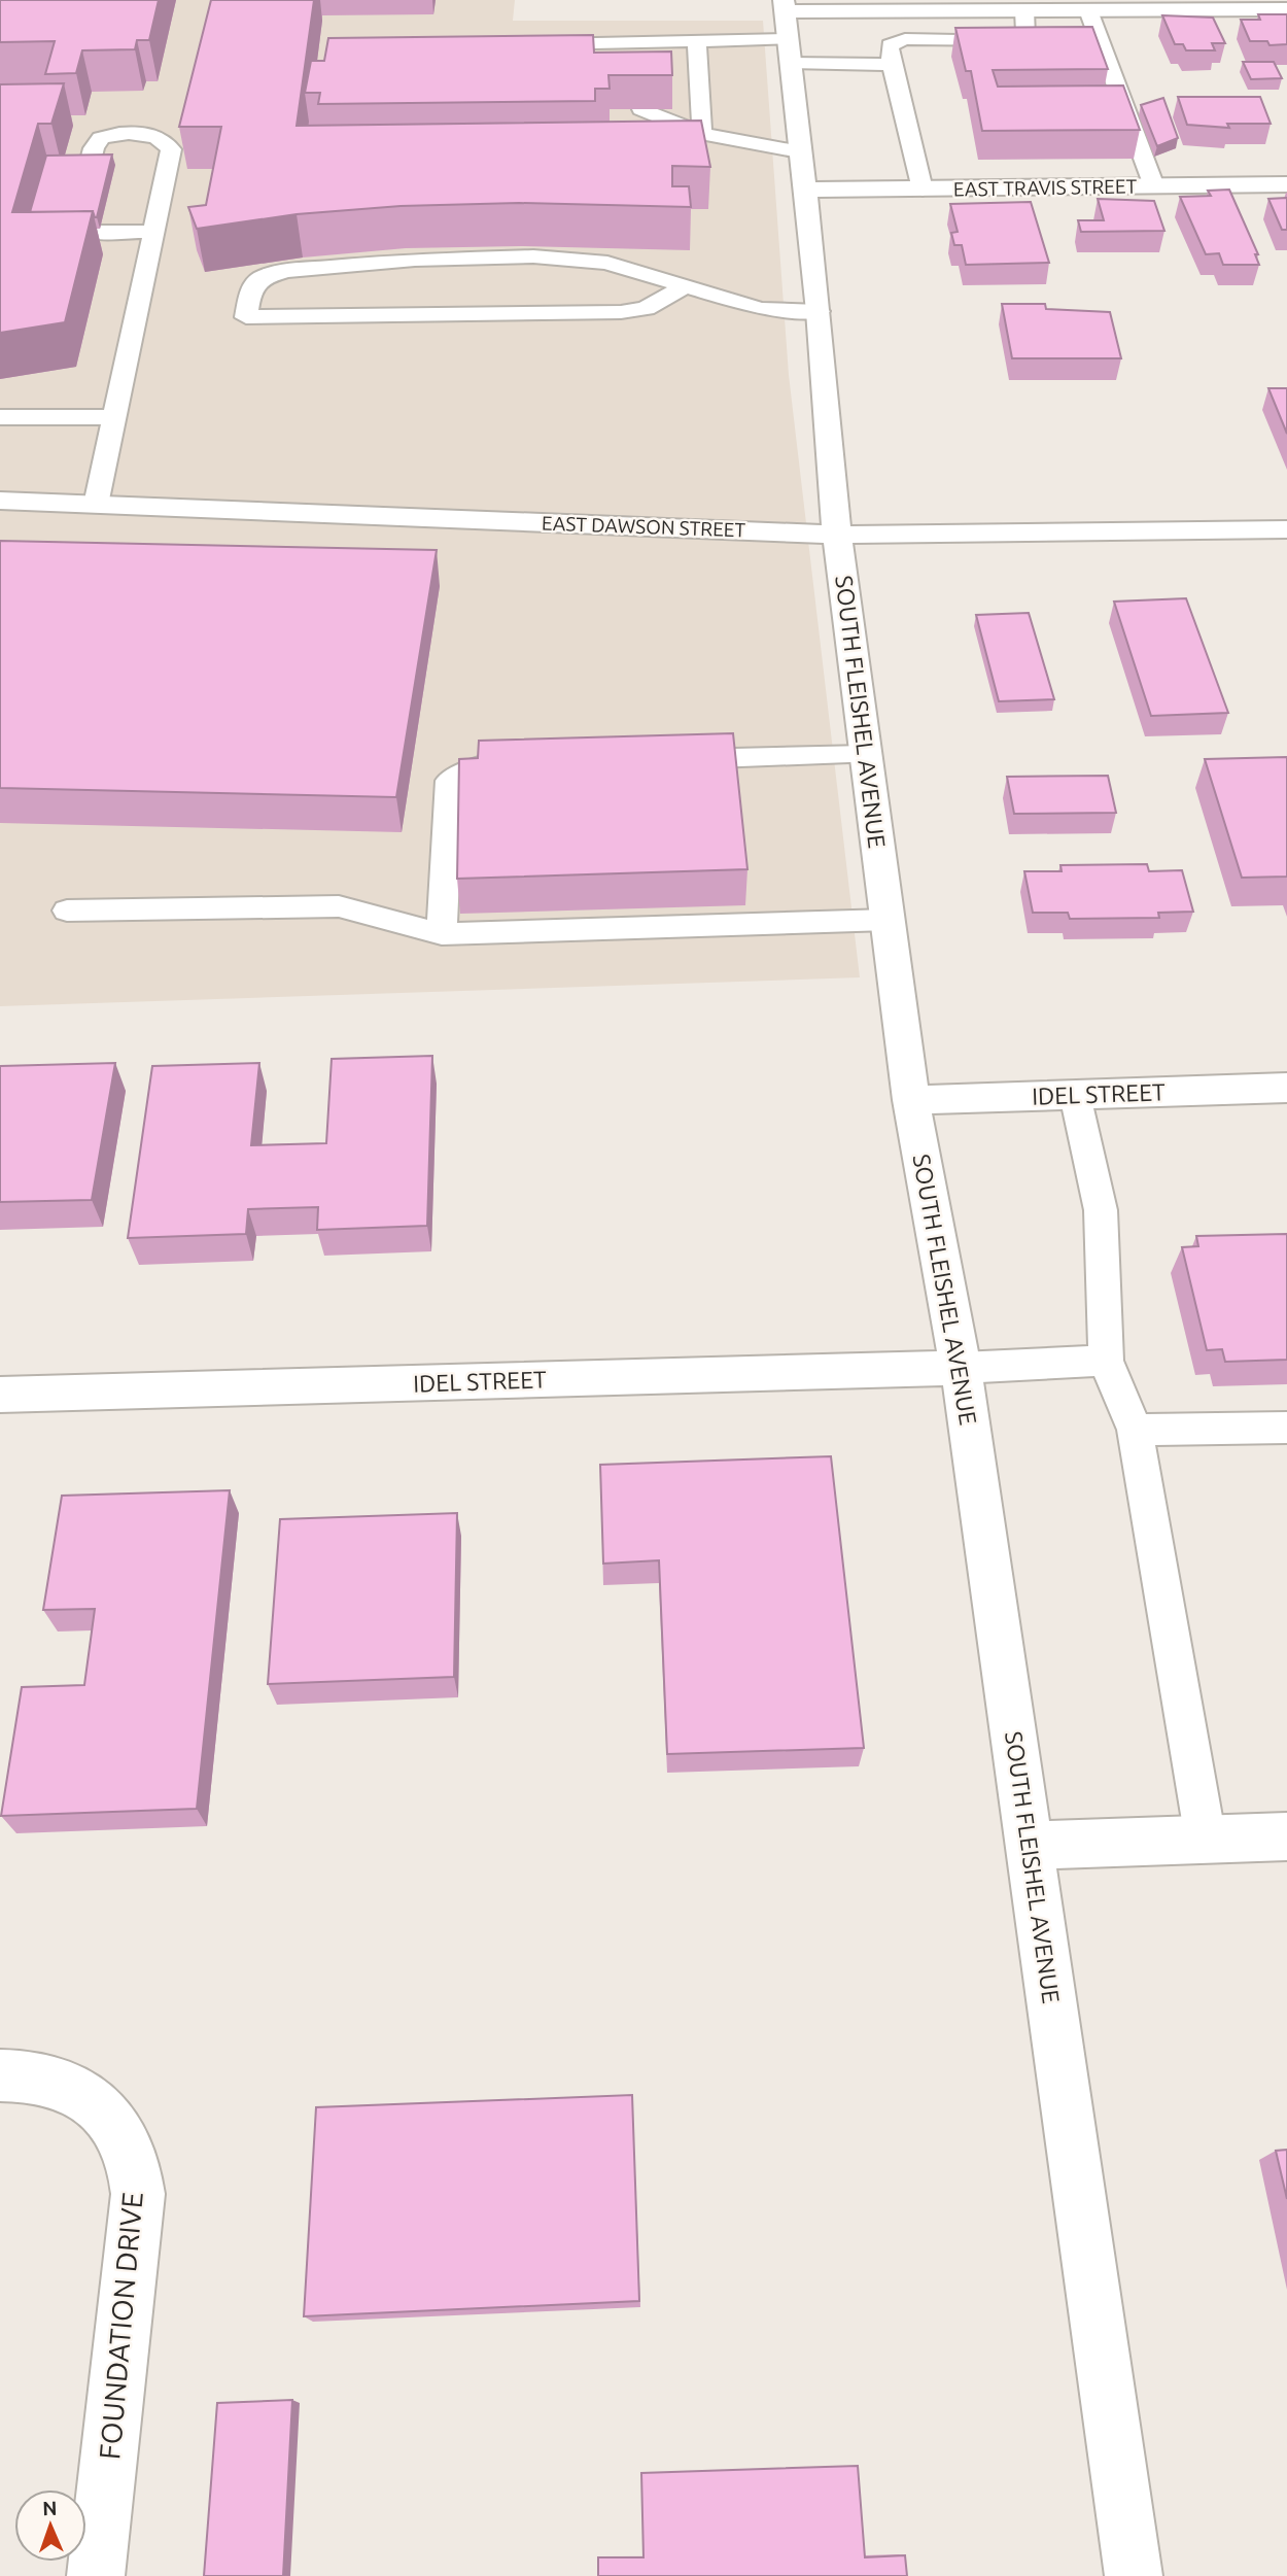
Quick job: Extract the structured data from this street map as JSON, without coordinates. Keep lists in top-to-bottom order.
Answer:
{
  "streets": {
    "street": [
      "EAST TRAVIS STREET",
      "EAST DAWSON STREET",
      "SOUTH FLEISHEL AVENUE",
      "IDEL STREET",
      "FOUNDATION DRIVE"
    ]
  },
  "crossings": [
    ["EAST TRAVIS STREET", "SOUTH FLEISHEL AVENUE"],
    ["EAST DAWSON STREET", "SOUTH FLEISHEL AVENUE"],
    ["SOUTH FLEISHEL AVENUE", "IDEL STREET"]
  ],
  "north": "top"
}
